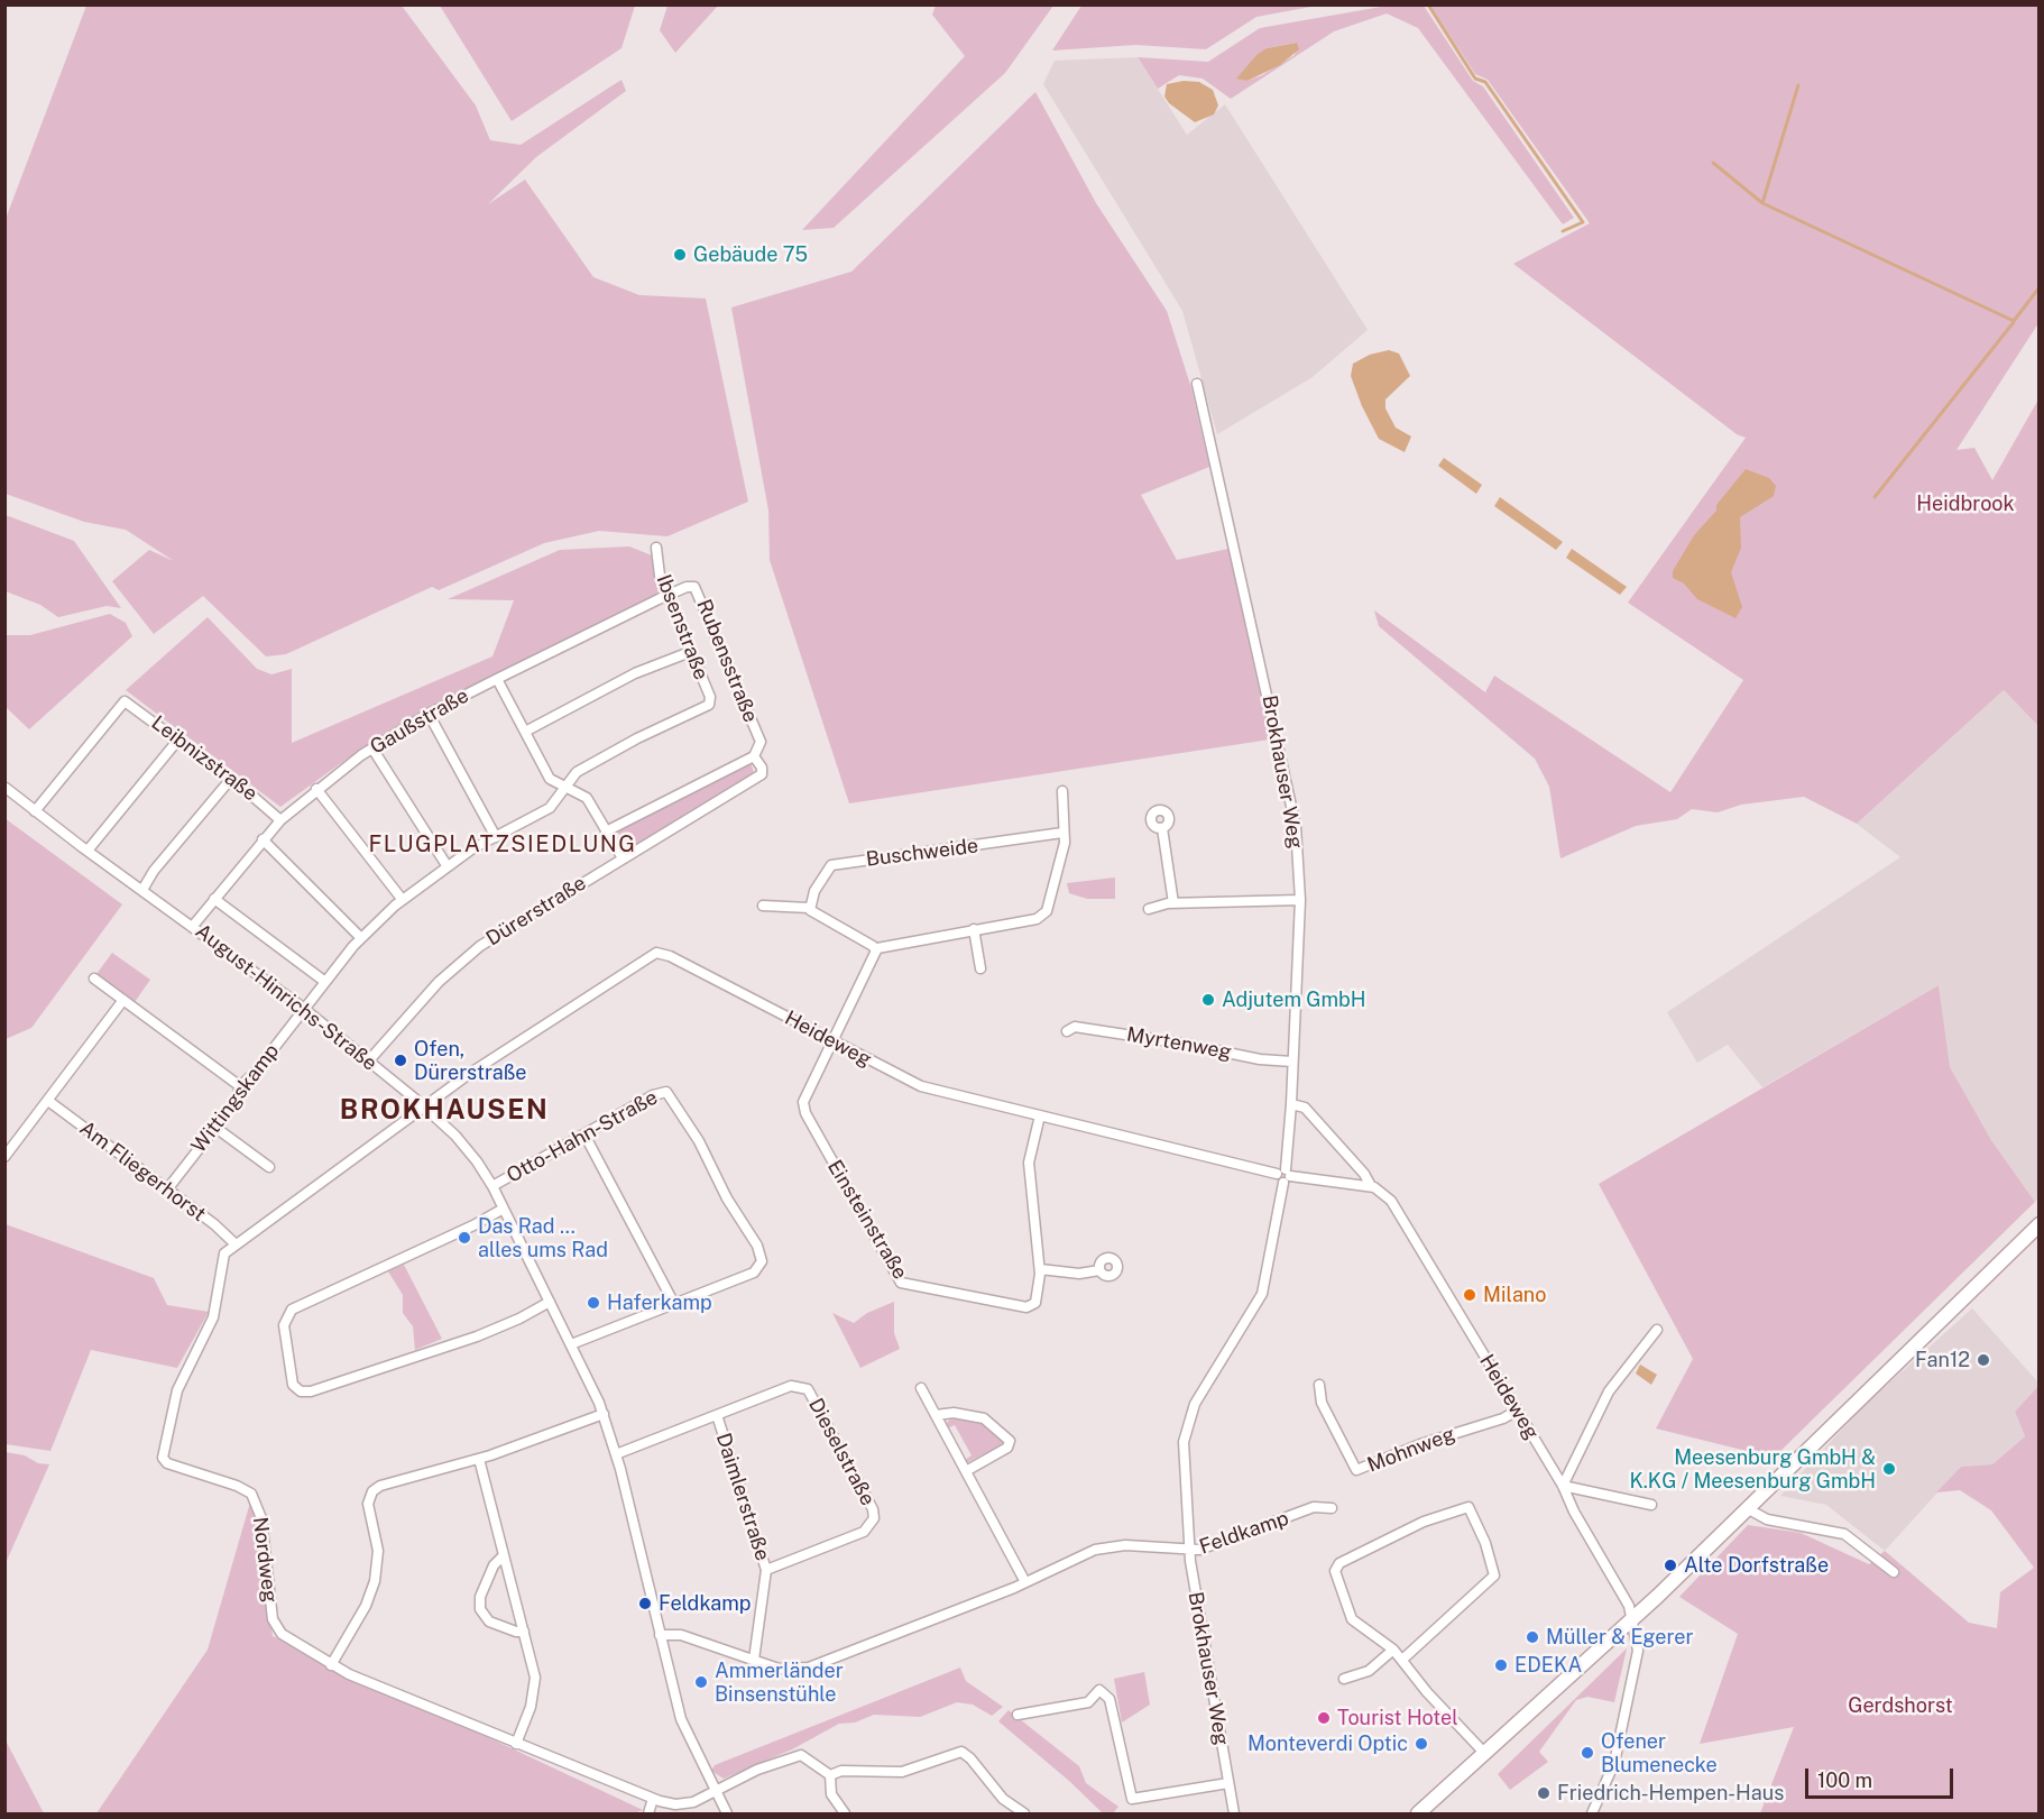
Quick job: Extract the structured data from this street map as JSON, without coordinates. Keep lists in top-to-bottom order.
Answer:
{
  "streets": {
    "street": [
      "Ibsenstraße",
      "Rubensstraße",
      "Gaußstraße",
      "Leibnizstraße",
      "Brokhauser Weg",
      "Buschweide",
      "Dürerstraße",
      "August-Hinrichs-Straße",
      "Heideweg",
      "Myrtenweg",
      "Wittingskamp",
      "Otto-Hahn-Straße",
      "Am Fliegerhorst",
      "Einsteinstraße",
      "Mohnweg",
      "Dieselstraße",
      "Daimlerstraße",
      "Feldkamp",
      "Nordweg"
    ]
  },
  "crossings": [
    ["Ibsenstraße", "Gaußstraße"],
    ["Ibsenstraße", "Wittingskamp"],
    ["Rubensstraße", "Gaußstraße"],
    ["Rubensstraße", "Dürerstraße"],
    ["Gaußstraße", "Leibnizstraße"],
    ["Gaußstraße", "August-Hinrichs-Straße"],
    ["Leibnizstraße", "August-Hinrichs-Straße"],
    ["Brokhauser Weg", "Heideweg"],
    ["Brokhauser Weg", "Myrtenweg"],
    ["Brokhauser Weg", "Feldkamp"],
    ["Dürerstraße", "August-Hinrichs-Straße"],
    ["August-Hinrichs-Straße", "Heideweg"],
    ["August-Hinrichs-Straße", "Wittingskamp"],
    ["August-Hinrichs-Straße", "Otto-Hahn-Straße"],
    ["August-Hinrichs-Straße", "Dieselstraße"],
    ["August-Hinrichs-Straße", "Feldkamp"],
    ["August-Hinrichs-Straße", "Nordweg"],
    ["Heideweg", "Einsteinstraße"],
    ["Heideweg", "Mohnweg"],
    ["Heideweg", "Nordweg"],
    ["Wittingskamp", "Am Fliegerhorst"],
    ["Am Fliegerhorst", "Nordweg"],
    ["Dieselstraße", "Daimlerstraße"],
    ["Daimlerstraße", "Feldkamp"]
  ],
  "districts": ["FLUGPLATZSIEDLUNG", "BROKHAUSEN"],
  "parks": ["Heidbrook", "Gerdshorst"],
  "places": [
    "Gebäude 75",
    "Adjutem GmbH",
    "Ofen, Dürerstraße",
    "Das Rad ... alles ums Rad",
    "Milano",
    "Haferkamp",
    "Fan12",
    "Meesenburg GmbH & K.KG / Meesenburg GmbH",
    "Alte Dorfstraße",
    "Feldkamp",
    "Müller & Egerer",
    "EDEKA",
    "Ammerländer Binsenstühle",
    "Tourist Hotel",
    "Monteverdi Optic",
    "Ofener Blumenecke",
    "Friedrich-Hempen-Haus"
  ],
  "scale_bar": "100 m"
}
